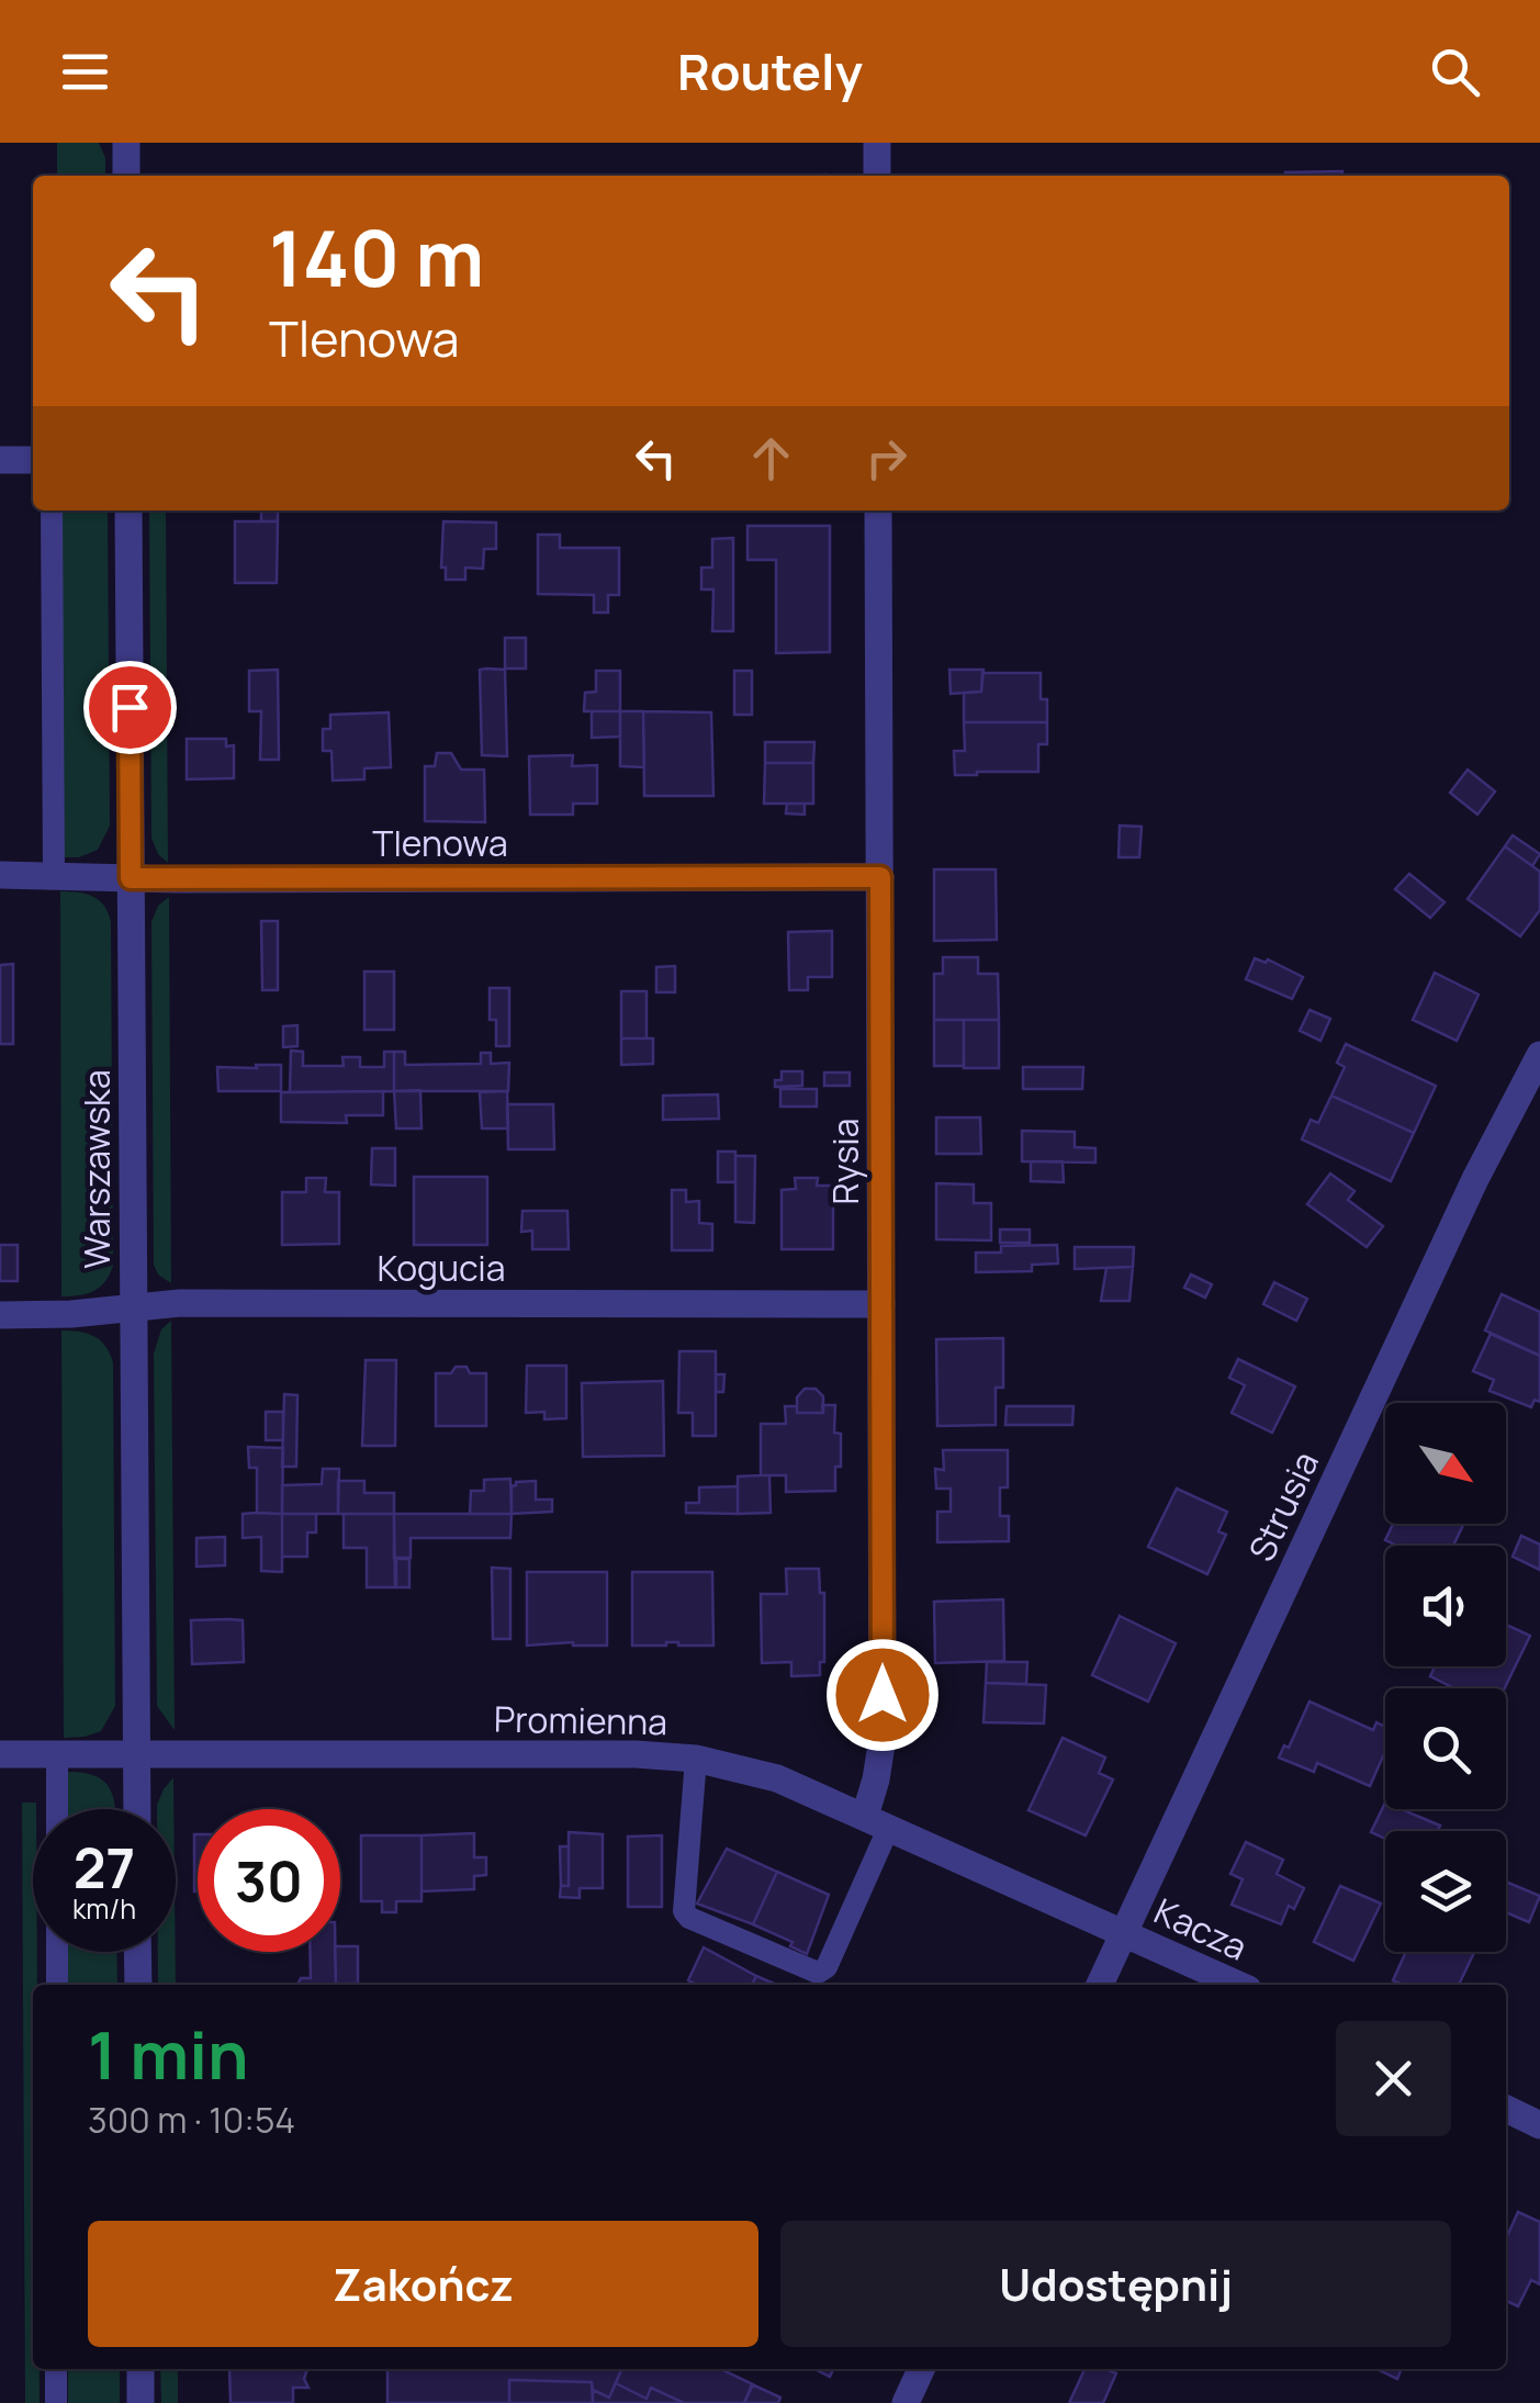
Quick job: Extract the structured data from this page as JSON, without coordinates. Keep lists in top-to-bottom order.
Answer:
{
  "streets": {
    "street": [
      "Tlenowa",
      "Rysia",
      "Warszawska",
      "Kogucia",
      "Strusia",
      "Promienna",
      "Kacza"
    ]
  },
  "crossings": [
    ["Tlenowa", "Rysia"],
    ["Tlenowa", "Warszawska"],
    ["Rysia", "Kogucia"],
    ["Rysia", "Promienna"],
    ["Warszawska", "Kogucia"],
    ["Warszawska", "Promienna"],
    ["Strusia", "Promienna"],
    ["Strusia", "Kacza"],
    ["Promienna", "Kacza"]
  ],
  "north": "bottom right",
  "page": {
    "header": "Routely",
    "turn": ["140 m", "Tlenowa"],
    "speed": "27 km/h",
    "limit": "30",
    "heading": ["1 min", "300 m · 10:54"],
    "buttons": ["Zakończ", "Udostępnij"]
  }
}
